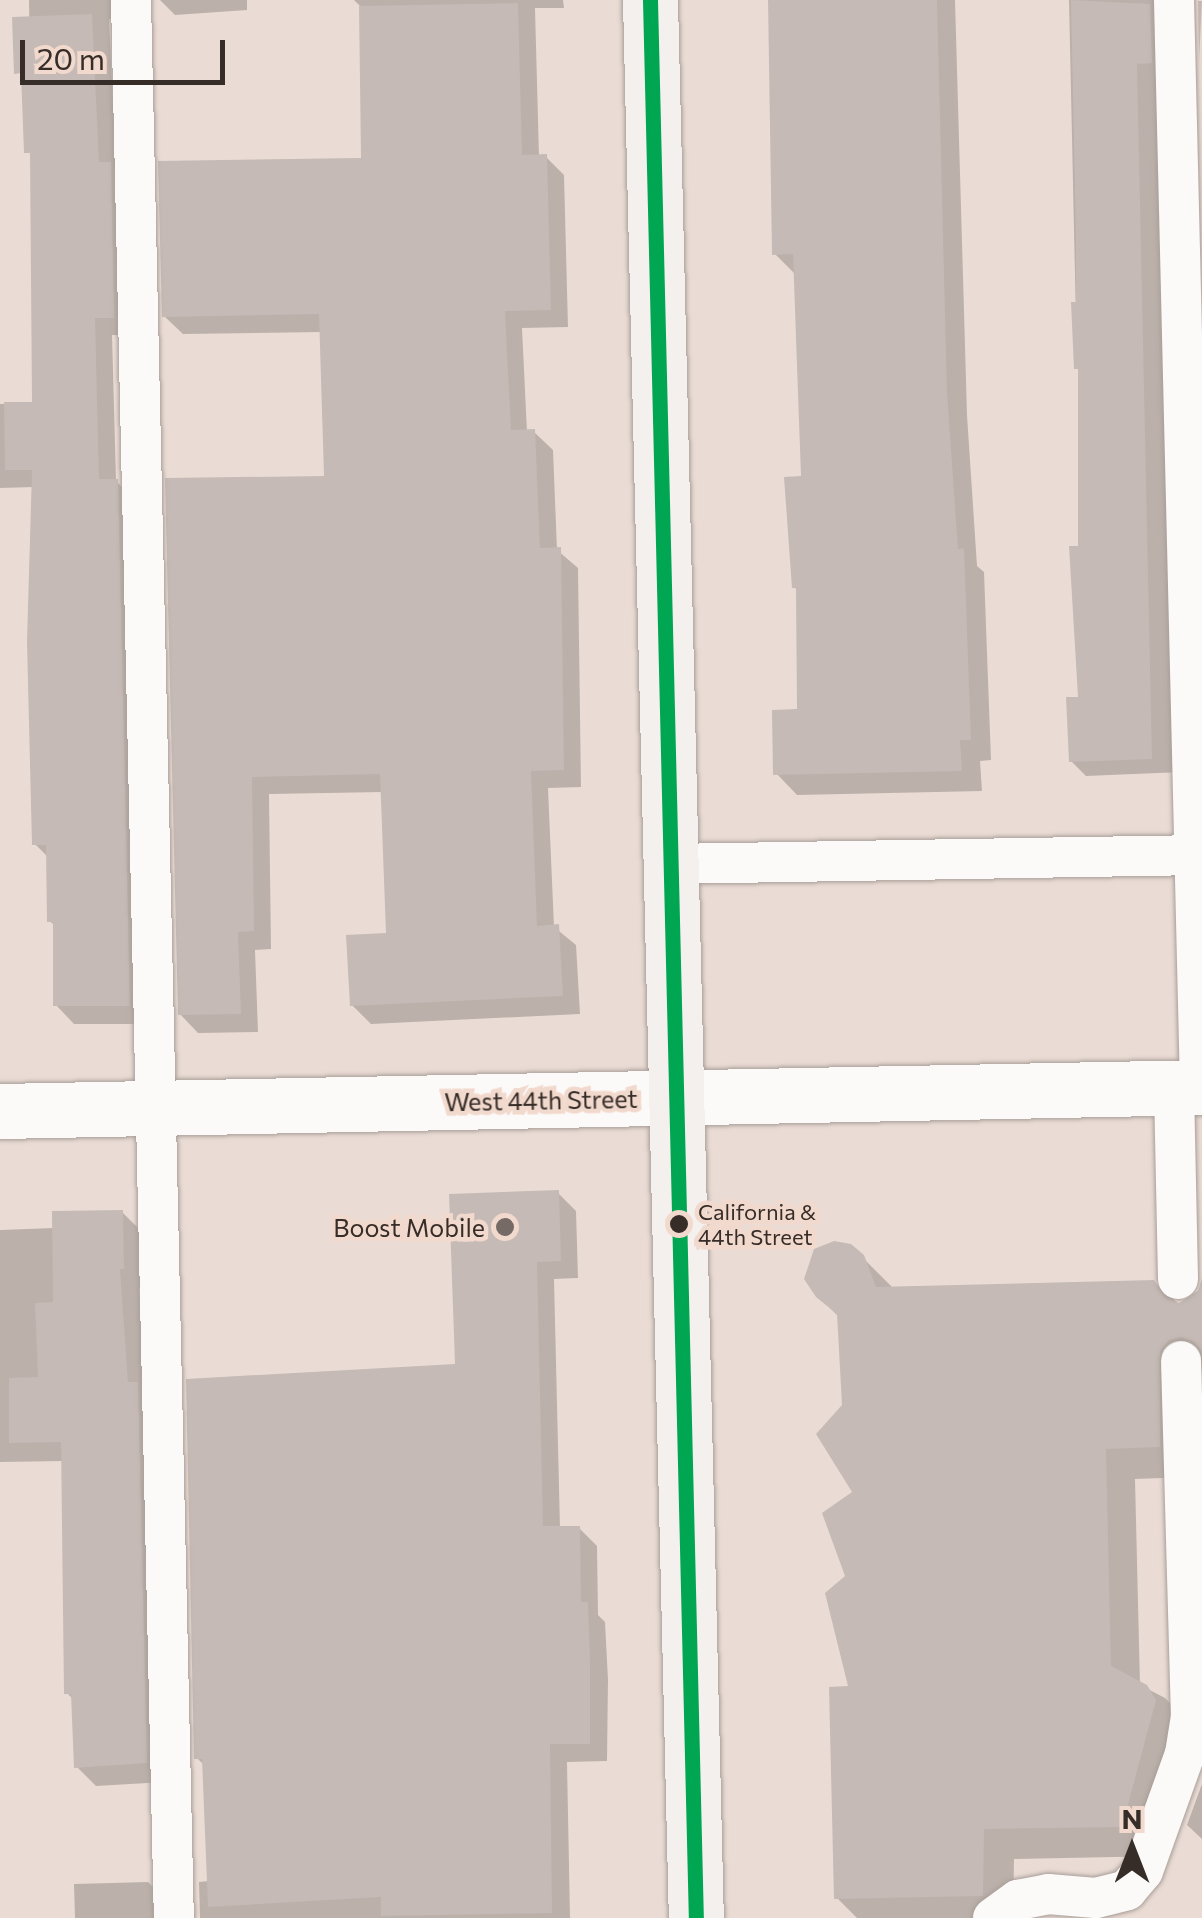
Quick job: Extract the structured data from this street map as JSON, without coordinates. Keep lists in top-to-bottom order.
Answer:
{
  "streets": {
    "street": ["West 44th Street"]
  },
  "places": ["California & 44th Street", "Boost Mobile"],
  "scale_bar": "20 m",
  "north": "top"
}
